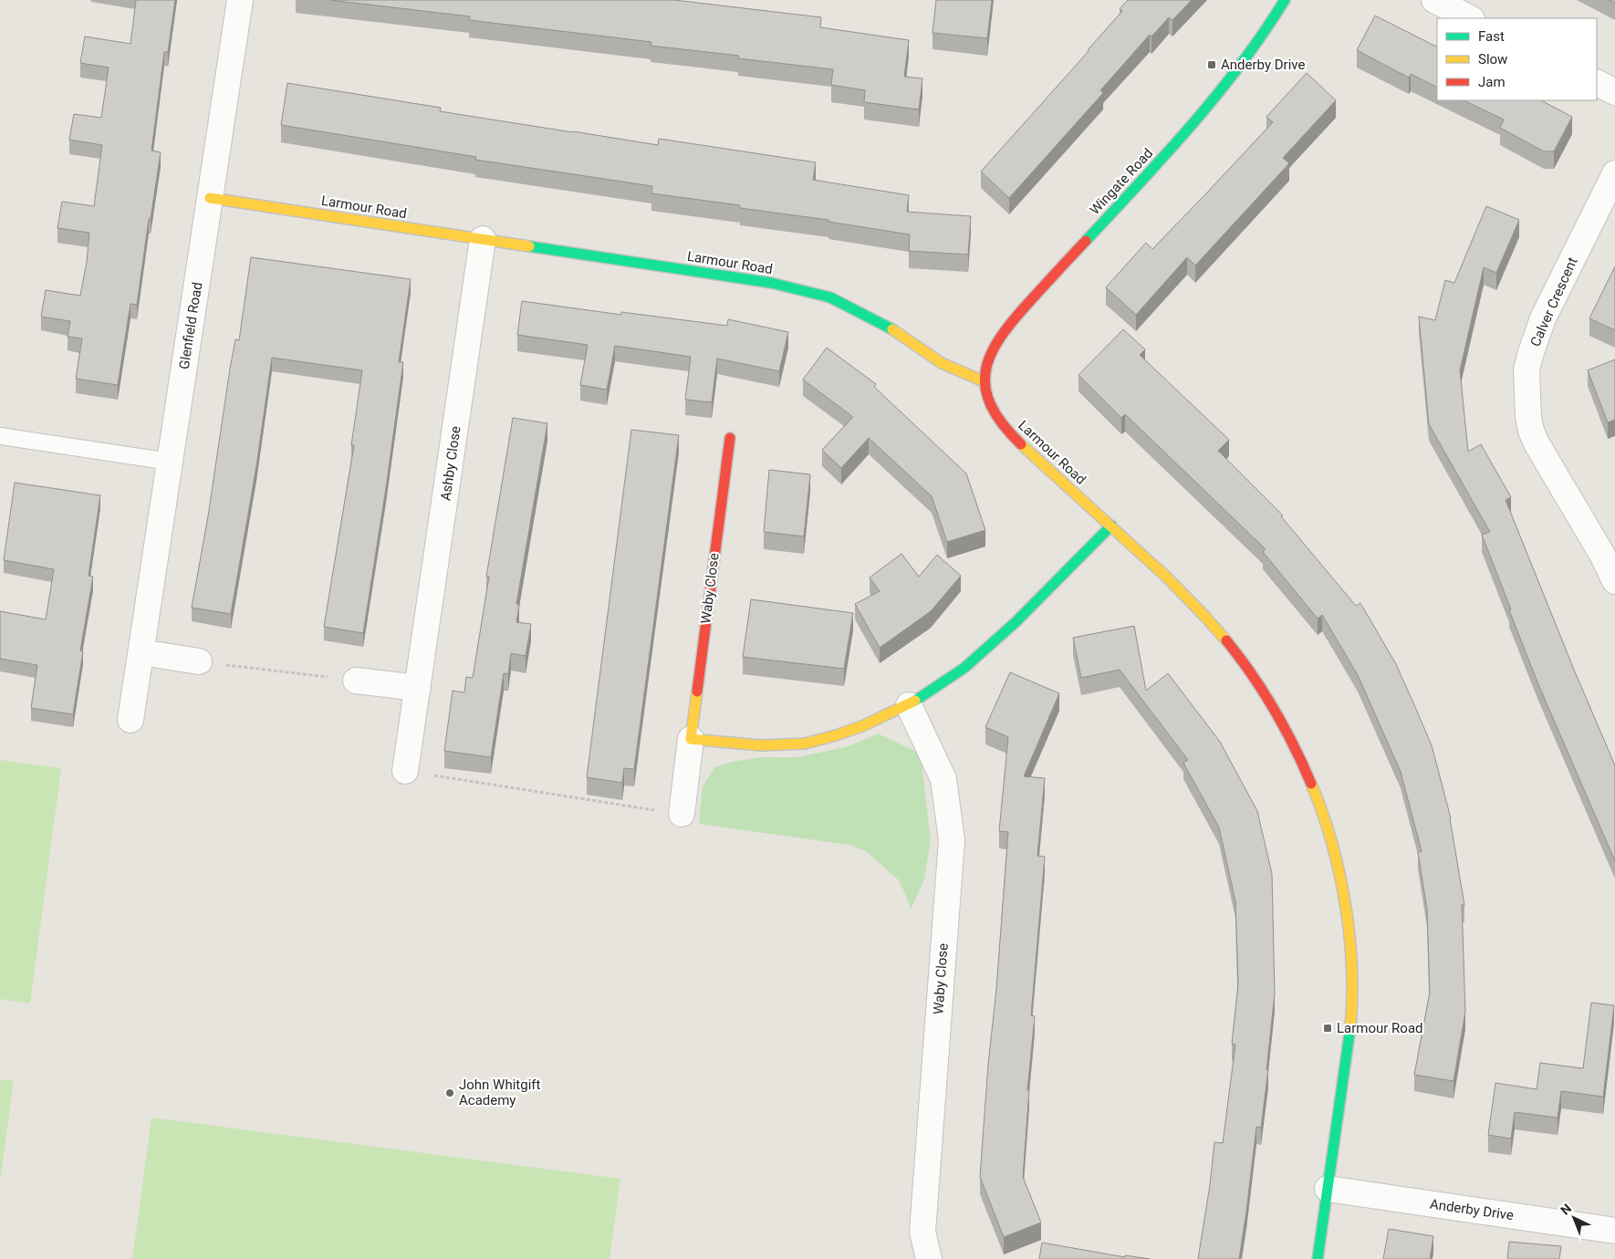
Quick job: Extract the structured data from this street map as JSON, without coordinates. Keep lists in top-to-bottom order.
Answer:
{
  "streets": {
    "street": [
      "Wingate Road",
      "Larmour Road",
      "Calver Crescent",
      "Glenfield Road",
      "Ashby Close",
      "Waby Close",
      "Anderby Drive"
    ]
  },
  "crossings": [
    ["Wingate Road", "Larmour Road"],
    ["Larmour Road", "Glenfield Road"],
    ["Larmour Road", "Ashby Close"],
    ["Larmour Road", "Anderby Drive"]
  ],
  "places": {
    "transit": ["Anderby Drive", "Larmour Road"],
    "other": ["John Whitgift Academy"]
  },
  "legend": ["Fast", "Slow", "Jam"],
  "north": "top left"
}
